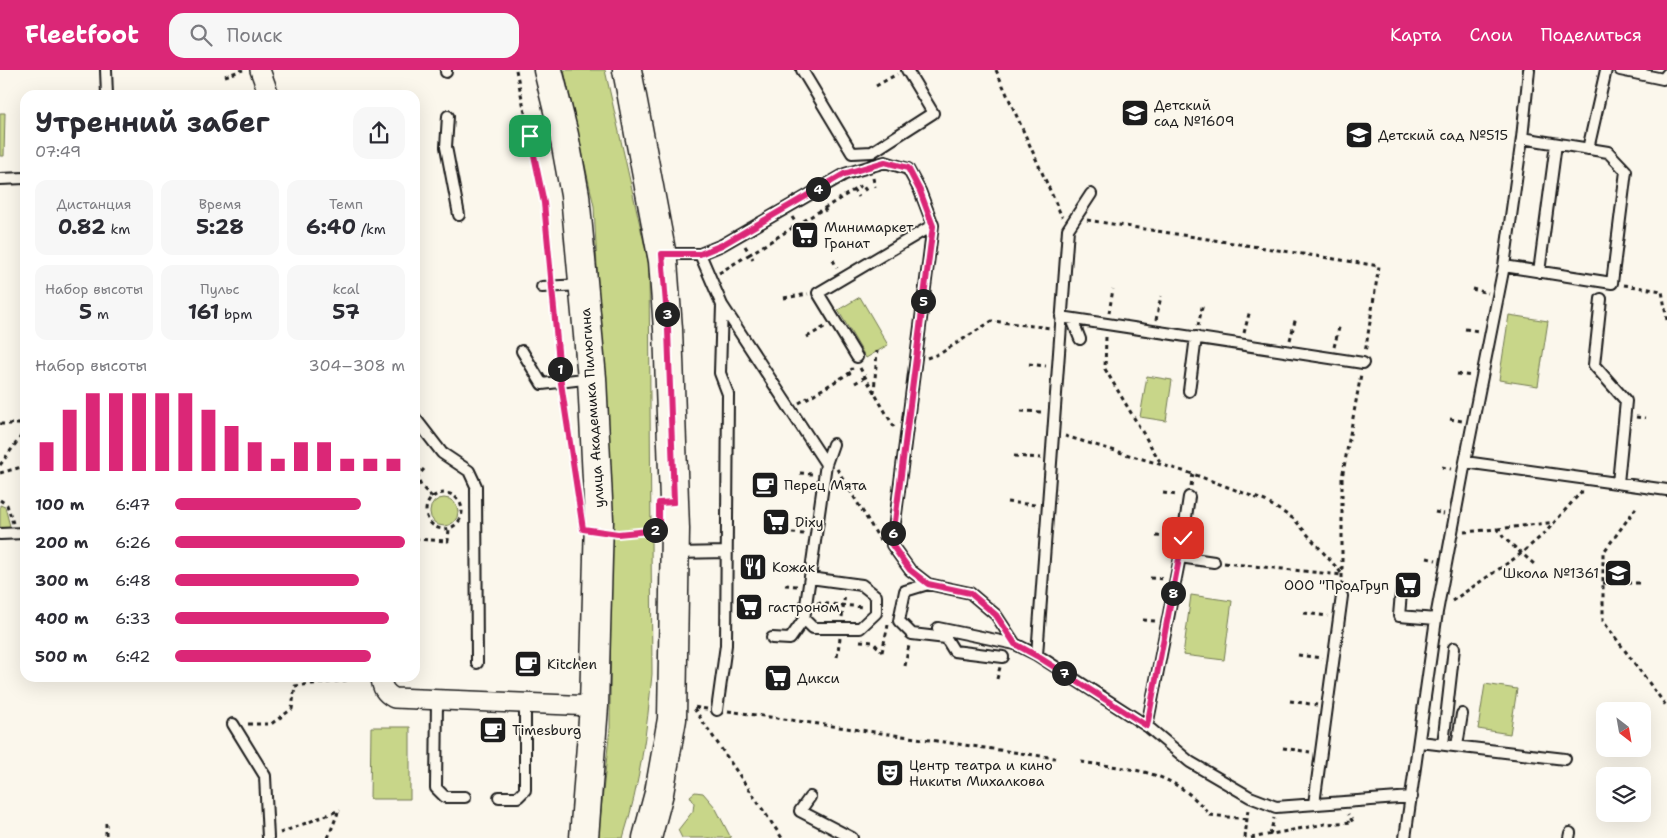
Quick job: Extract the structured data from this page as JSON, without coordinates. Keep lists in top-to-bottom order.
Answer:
{
  "streets": {
    "street": ["улица Академика Пилюгина"]
  },
  "places": {
    "school or university": ["Детский сад №1609", "Детский сад №515", "Школа №1361"],
    "supermarket": [
      "Минимаркет Гранат",
      "Dixy",
      "ООО \"ПродГруп",
      "гастроном",
      "Дикси"
    ],
    "cafe": ["Перец Мята", "Kitchen", "Timesburg"],
    "restaurant": ["Кожак"],
    "theatre": ["Центр театра и кино Никиты Михалкова"]
  },
  "north": "bottom right",
  "page": {
    "header": "Fleetfoot",
    "search": "Поиск",
    "nav": ["Карта", "Слои", "Поделиться"],
    "heading": ["Утренний забег", "07:49"],
    "stats": [
      ["Дистанция", "0.82 km"],
      ["Время", "5:28"],
      ["Темп", "6:40 /km"],
      ["Набор высоты", "5 m"],
      ["Пульс", "161 bpm"],
      ["kcal", "57"]
    ],
    "pins": [
      "4",
      "5",
      "3",
      "1",
      "2",
      "6",
      "8",
      "7"
    ],
    "chart": ["Набор высоты", "304–308 m"],
    "list": [
      {
        "name": "100 m",
        "note": "6:47"
      },
      {
        "name": "200 m",
        "note": "6:26"
      },
      {
        "name": "300 m",
        "note": "6:48"
      },
      {
        "name": "400 m",
        "note": "6:33"
      },
      {
        "name": "500 m",
        "note": "6:42"
      }
    ]
  }
}
